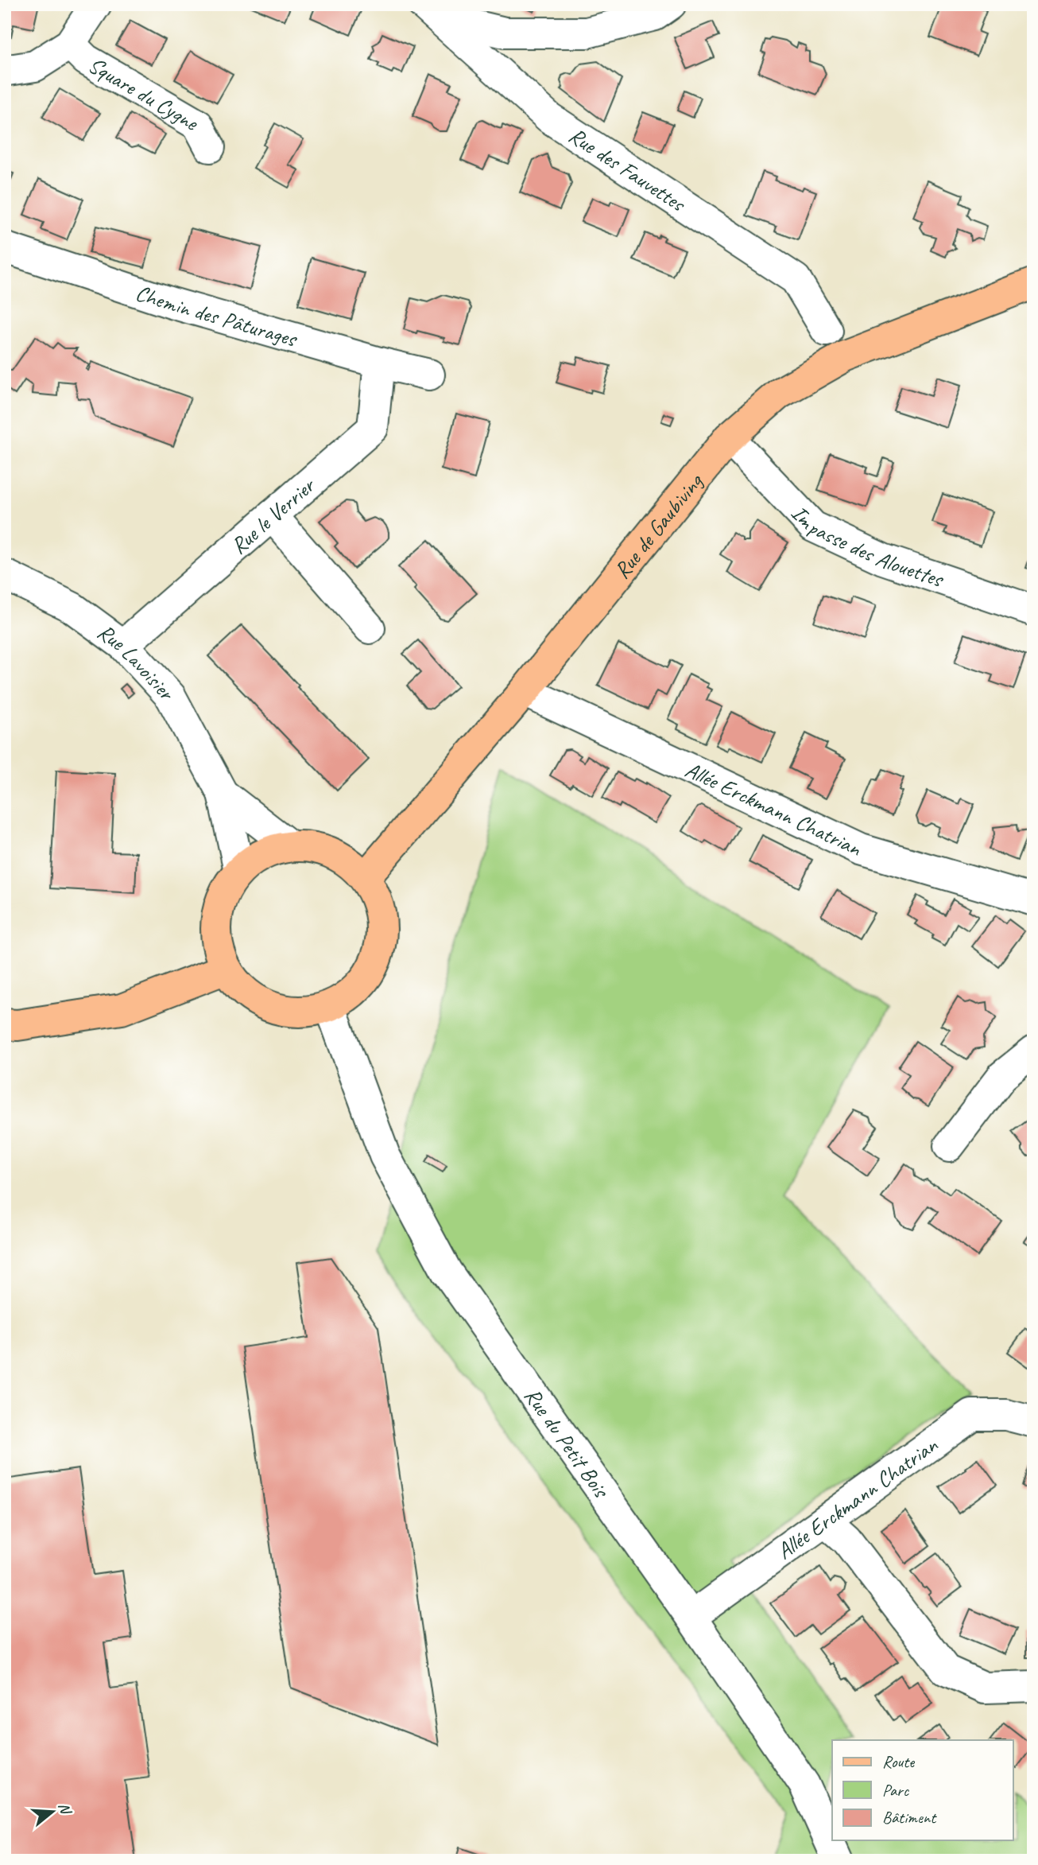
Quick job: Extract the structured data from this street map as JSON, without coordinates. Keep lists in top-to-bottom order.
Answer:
{
  "streets": {
    "main road": ["Rue de Gaubiving"],
    "street": [
      "Square du Cygne",
      "Rue des Fauvettes",
      "Chemin des Pâturages",
      "Rue le Verrier",
      "Impasse des Alouettes",
      "Rue Lavoisier",
      "Allée Erckmann Chatrian",
      "Rue du Petit Bois"
    ]
  },
  "crossings": [
    ["Chemin des Pâturages", "Rue le Verrier"],
    ["Rue le Verrier", "Rue Lavoisier"],
    ["Rue de Gaubiving", "Impasse des Alouettes"],
    ["Rue de Gaubiving", "Rue Lavoisier"],
    ["Rue de Gaubiving", "Allée Erckmann Chatrian"],
    ["Rue de Gaubiving", "Rue du Petit Bois"],
    ["Rue Lavoisier", "Rue du Petit Bois"],
    ["Allée Erckmann Chatrian", "Rue du Petit Bois"]
  ],
  "legend": ["Route", "Parc", "Bâtiment"],
  "north": "right"
}
